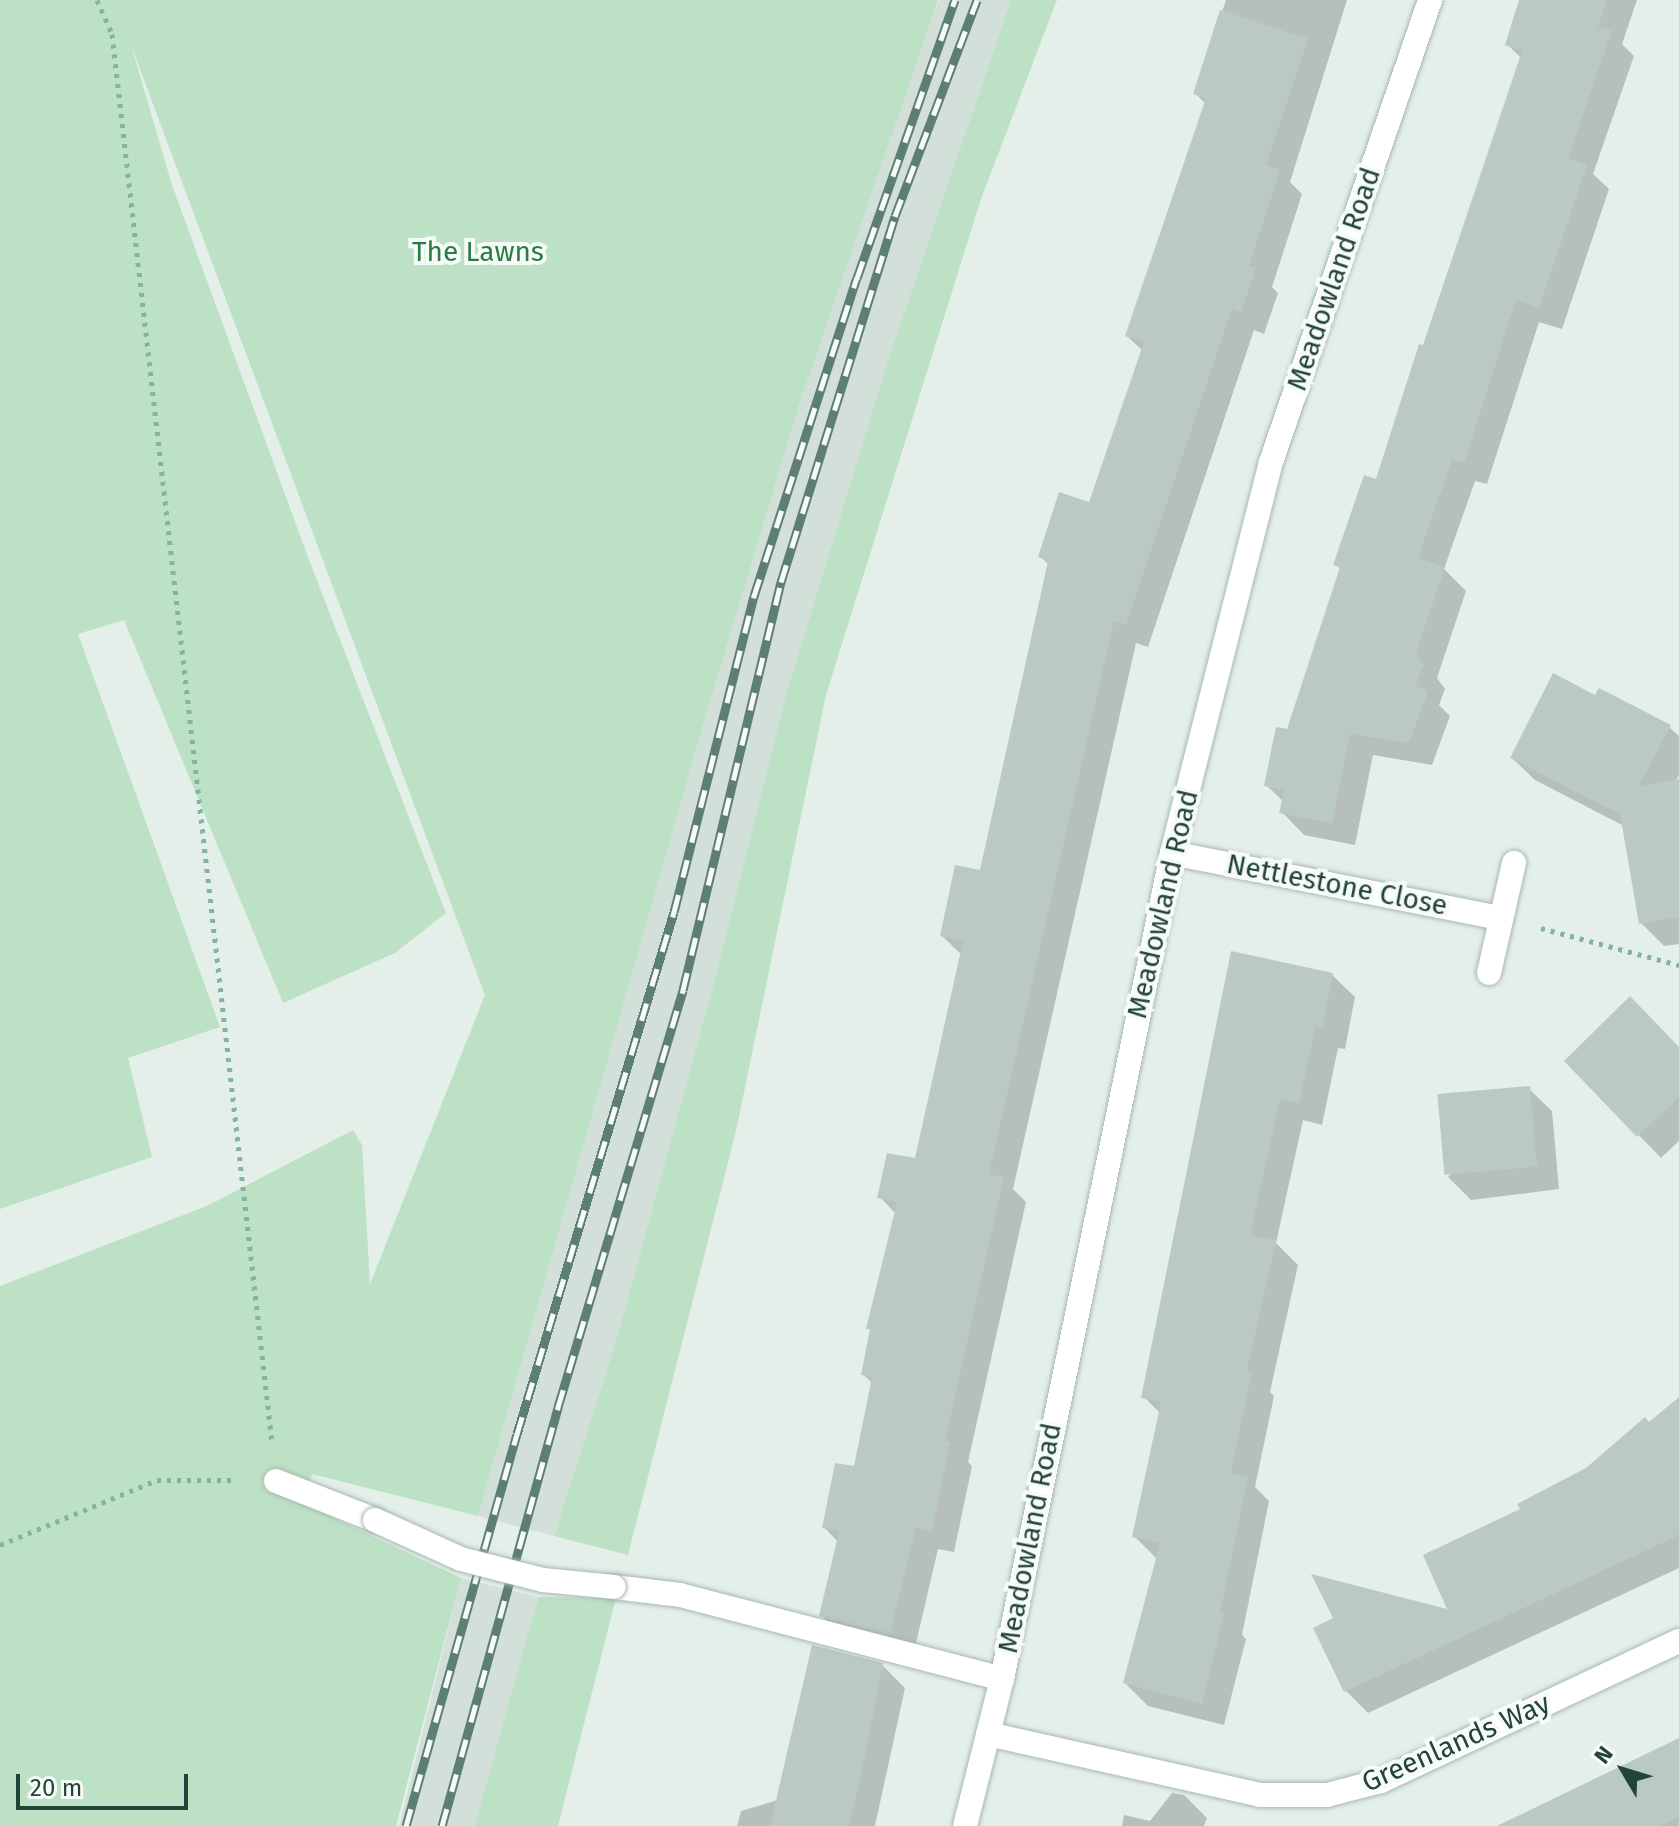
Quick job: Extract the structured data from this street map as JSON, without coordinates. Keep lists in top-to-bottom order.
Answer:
{
  "streets": {
    "street": ["Meadowland Road", "Nettlestone Close", "Greenlands Way"]
  },
  "crossings": [
    ["Meadowland Road", "Nettlestone Close"],
    ["Meadowland Road", "Greenlands Way"]
  ],
  "parks": ["The Lawns"],
  "scale_bar": "20 m",
  "north": "top left"
}
